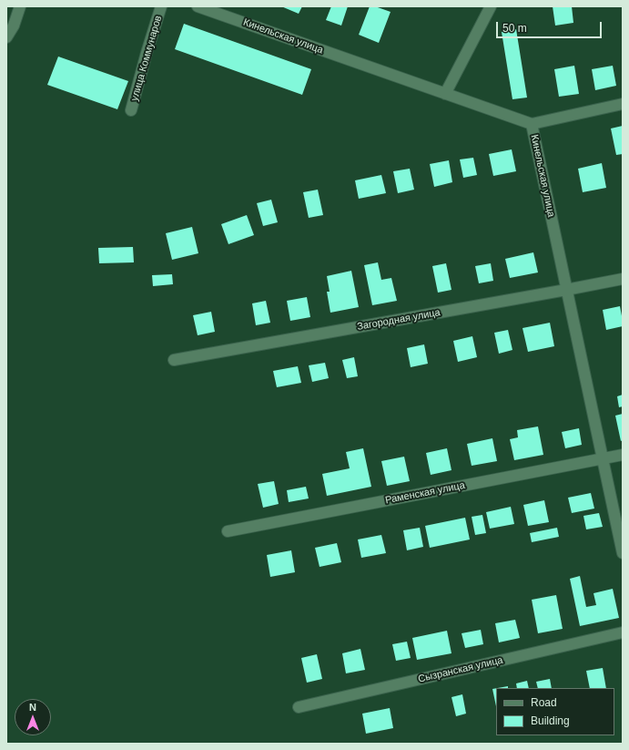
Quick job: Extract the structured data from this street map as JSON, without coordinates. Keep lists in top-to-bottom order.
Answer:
{
  "streets": {
    "street": [
      "Кинельская улица",
      "улица Коммунаров",
      "Загородная улица",
      "Раменская улица",
      "Сызранская улица"
    ]
  },
  "crossings": [
    ["Кинельская улица", "Загородная улица"],
    ["Кинельская улица", "Раменская улица"]
  ],
  "legend": ["Road", "Building"],
  "scale_bar": "50 m",
  "north": "top"
}
